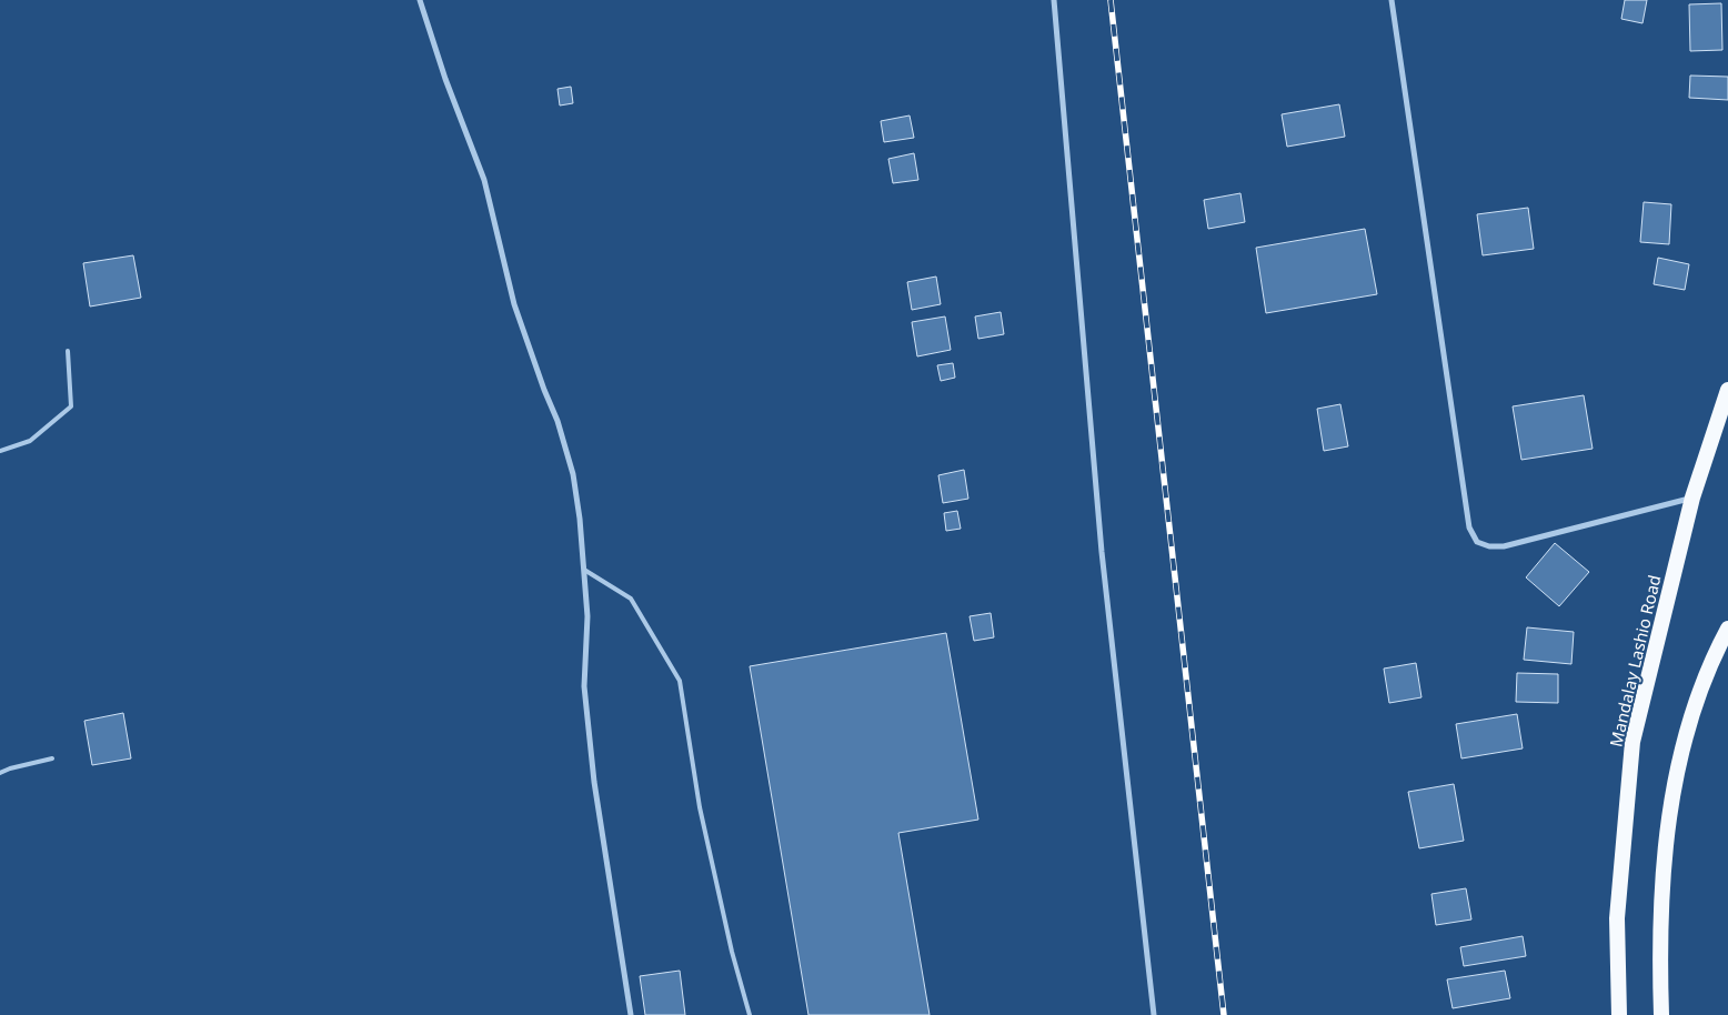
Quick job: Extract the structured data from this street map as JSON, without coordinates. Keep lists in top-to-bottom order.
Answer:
{
  "streets": {
    "highway": ["Mandalay Lashio Road"]
  }
}
